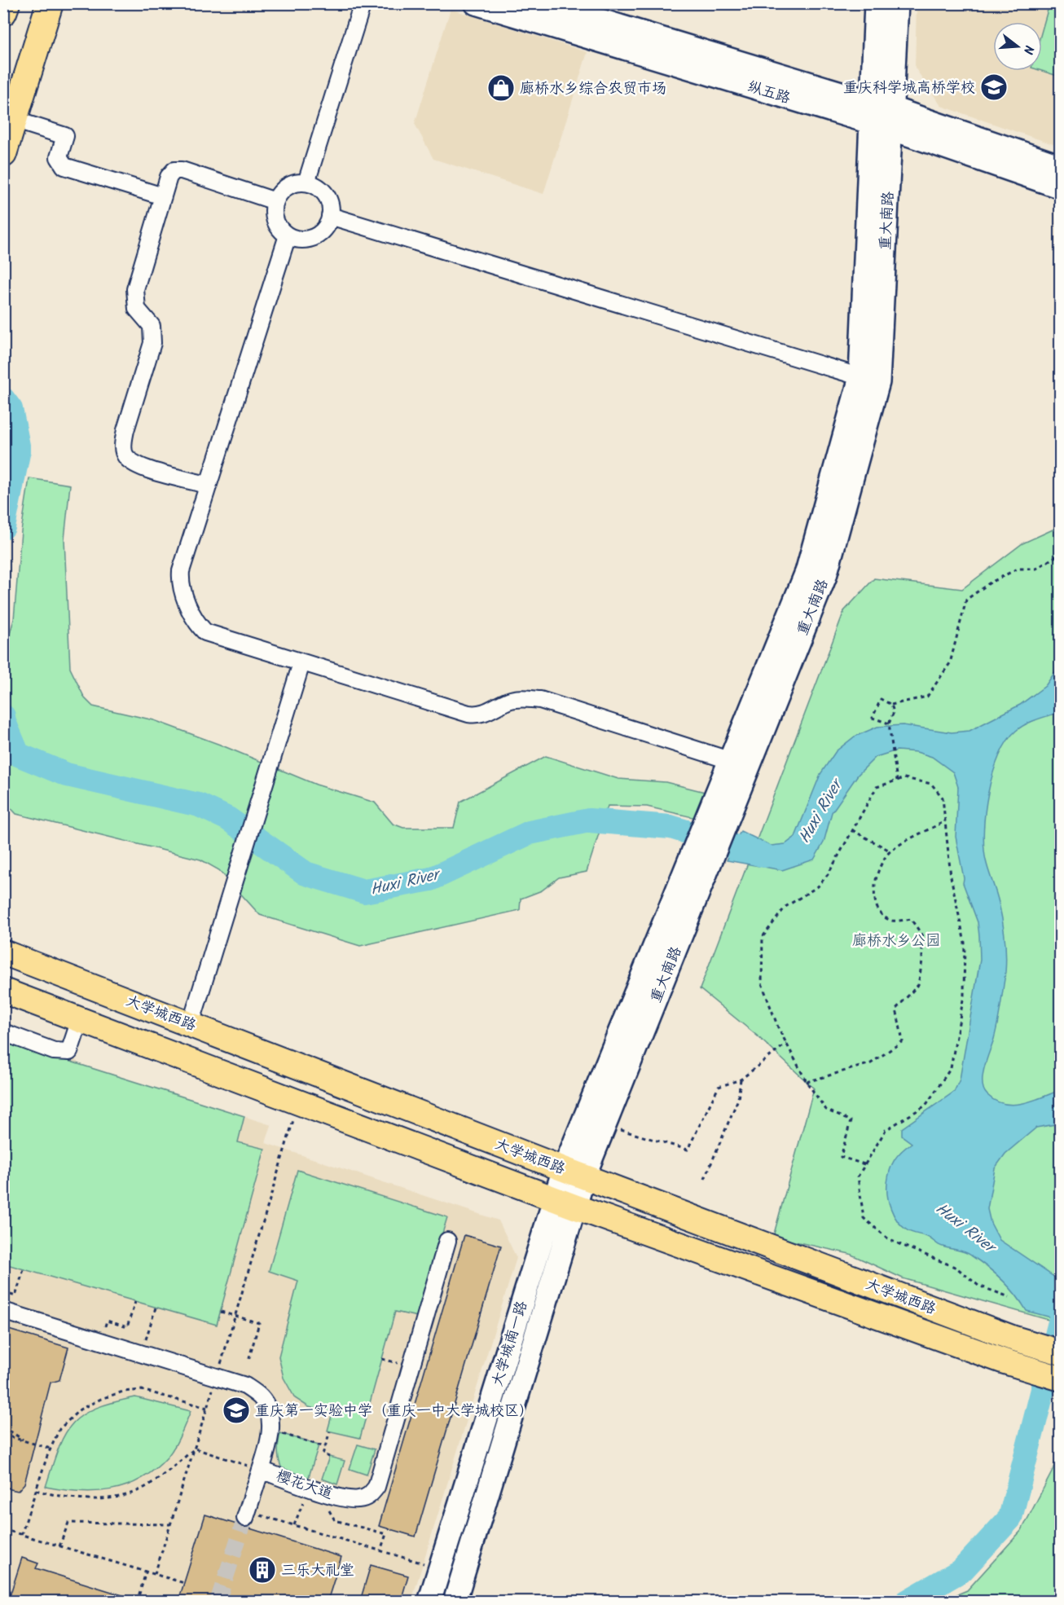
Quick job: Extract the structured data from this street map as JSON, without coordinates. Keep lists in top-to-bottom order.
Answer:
{
  "streets": {
    "main road": [
      "纵五路",
      "重大南路",
      "大学城西路",
      "大学城南一路"
    ],
    "street": ["樱花大道"]
  },
  "crossings": [
    ["纵五路", "重大南路"],
    ["重大南路", "大学城西路"],
    ["重大南路", "大学城南一路"],
    ["大学城西路", "大学城南一路"]
  ],
  "water": ["Huxi River"],
  "parks": ["廊桥水乡公园"],
  "places": {
    "school or university": ["重庆科学城高桥学校", "重庆第一实验中学（重庆一中大学城校区）"],
    "shop": ["廊桥水乡综合农贸市场"],
    "building": ["三乐大礼堂"]
  },
  "north": "right"
}
